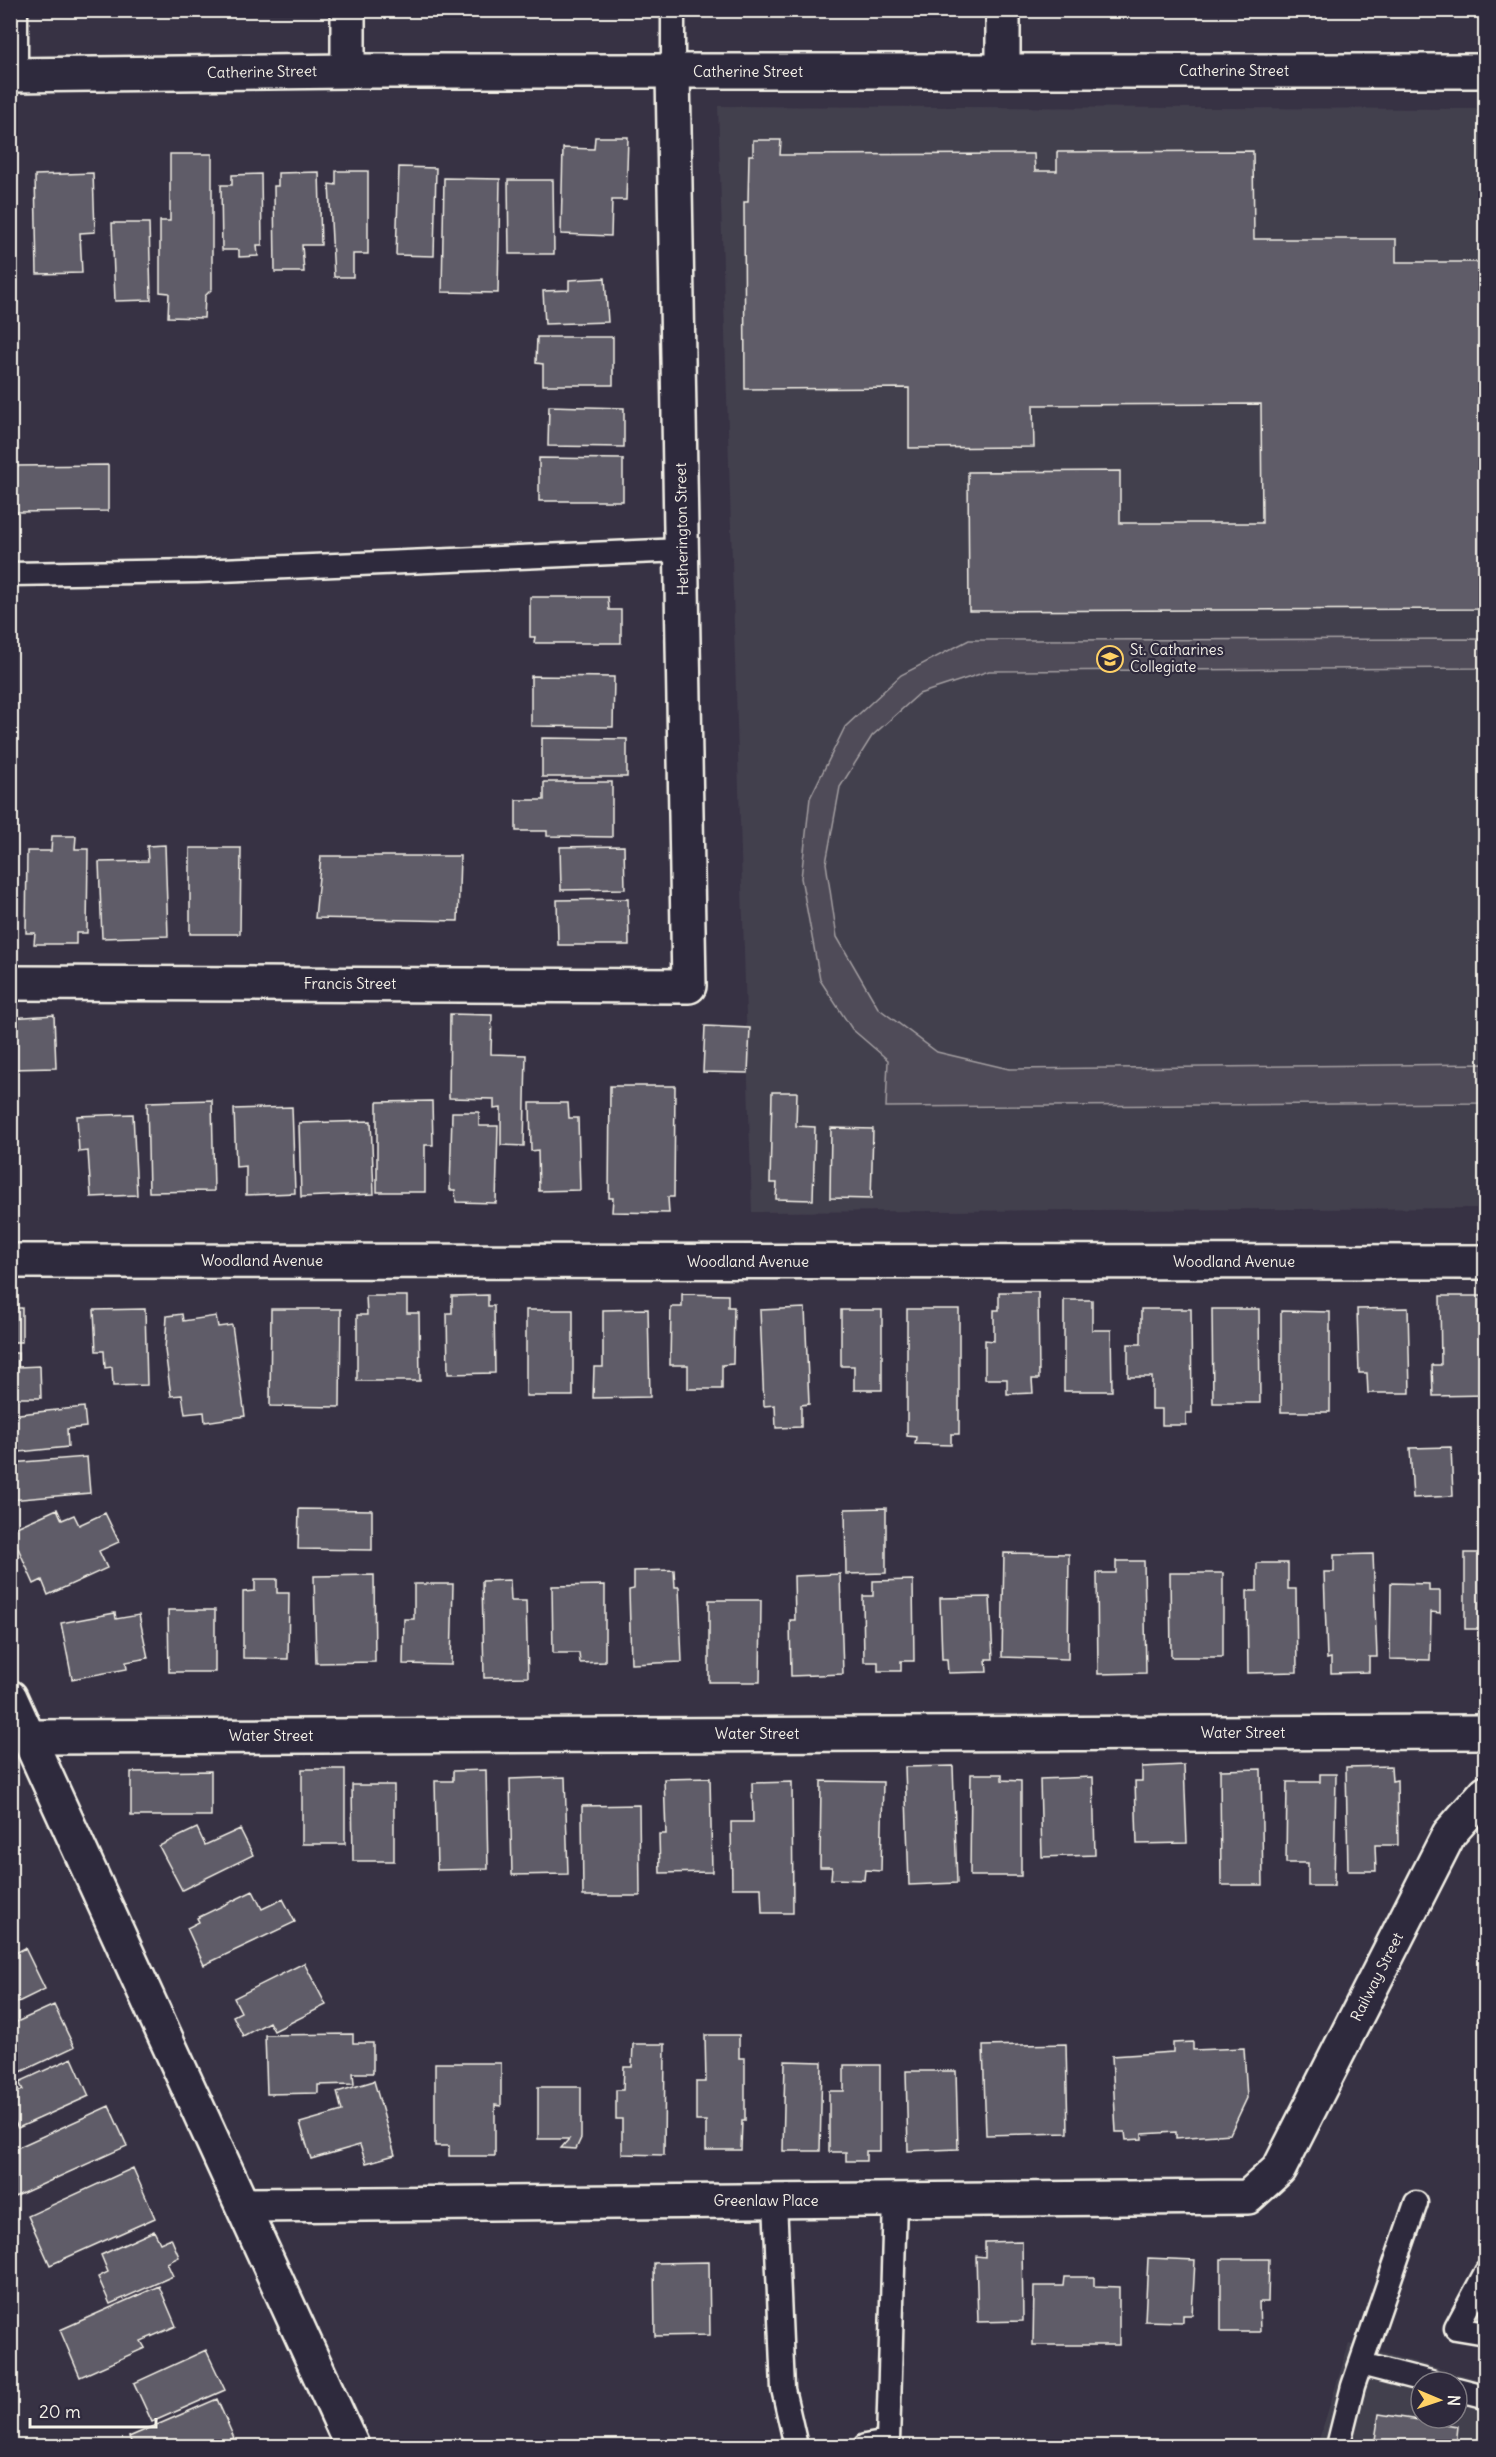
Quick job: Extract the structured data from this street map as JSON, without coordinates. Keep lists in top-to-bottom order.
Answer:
{
  "streets": {
    "street": [
      "Catherine Street",
      "Hetherington Street",
      "Francis Street",
      "Woodland Avenue",
      "Water Street",
      "Railway Street",
      "Greenlaw Place"
    ]
  },
  "crossings": [
    ["Catherine Street", "Hetherington Street"],
    ["Hetherington Street", "Francis Street"],
    ["Railway Street", "Greenlaw Place"]
  ],
  "places": {
    "school or university": ["St. Catharines Collegiate"]
  },
  "scale_bar": "20 m",
  "north": "right"
}
